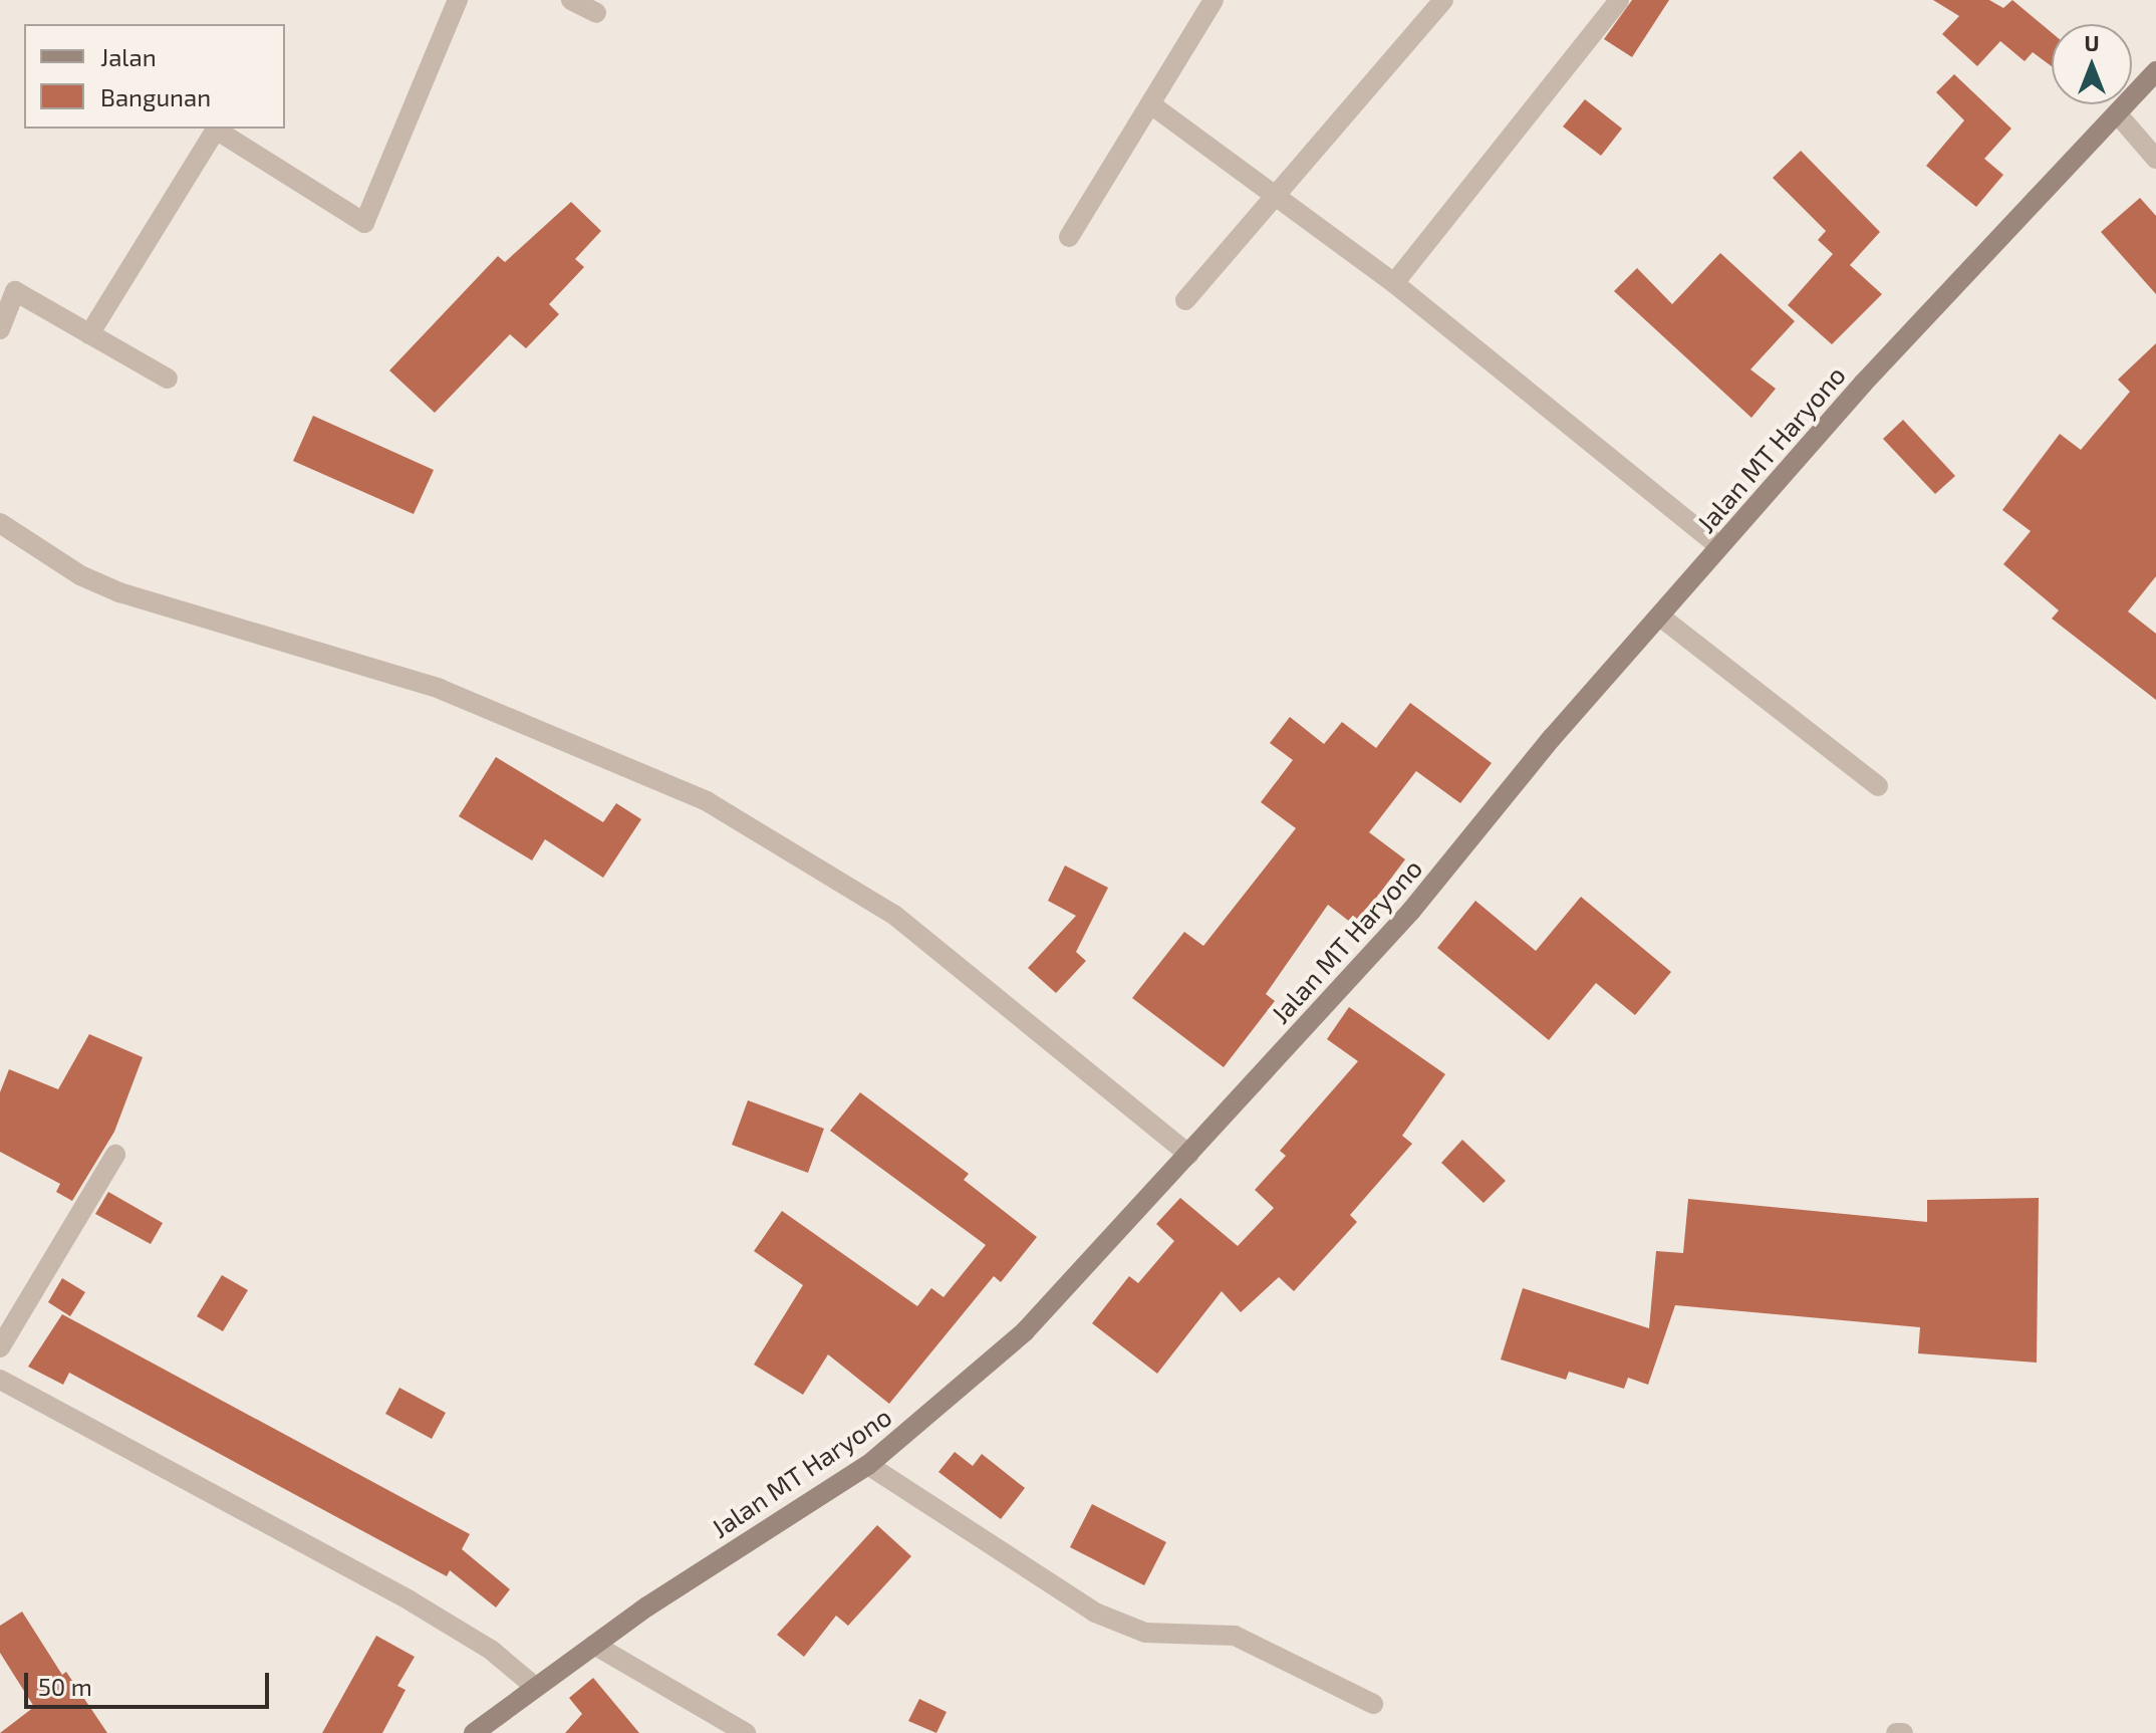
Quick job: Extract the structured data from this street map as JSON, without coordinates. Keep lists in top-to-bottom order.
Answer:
{
  "streets": {
    "main road": ["Jalan MT Haryono"]
  },
  "legend": ["Jalan", "Bangunan"],
  "scale_bar": "50 m",
  "north": "top"
}
